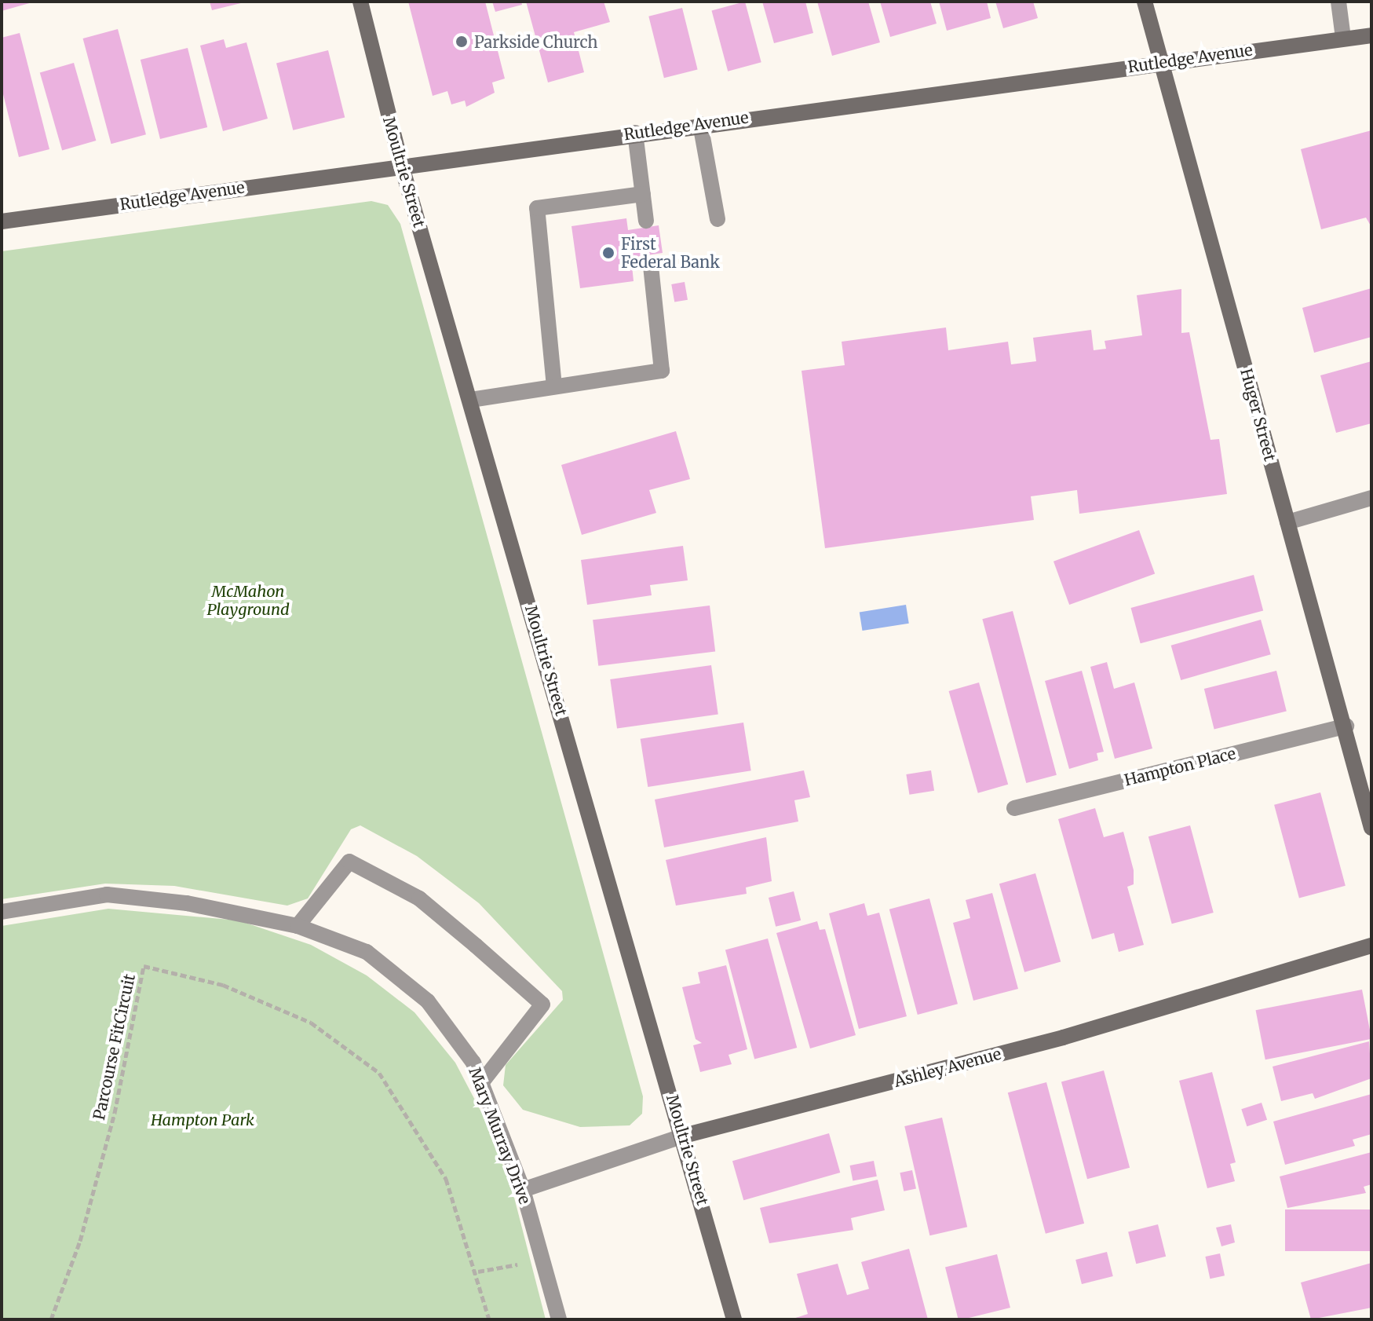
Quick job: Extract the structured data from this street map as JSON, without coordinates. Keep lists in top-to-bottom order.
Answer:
{
  "streets": {
    "street": [
      "Rutledge Avenue",
      "Moultrie Street",
      "Huger Street",
      "Hampton Place",
      "Ashley Avenue",
      "Mary Murray Drive"
    ],
    "path": ["Parcourse FitCircuit"]
  },
  "crossings": [
    ["Rutledge Avenue", "Moultrie Street"],
    ["Rutledge Avenue", "Huger Street"],
    ["Moultrie Street", "Ashley Avenue"],
    ["Huger Street", "Hampton Place"],
    ["Ashley Avenue", "Mary Murray Drive"]
  ],
  "parks": ["McMahon Playground", "Hampton Park"],
  "places": ["Parkside Church", "First Federal Bank"]
}
